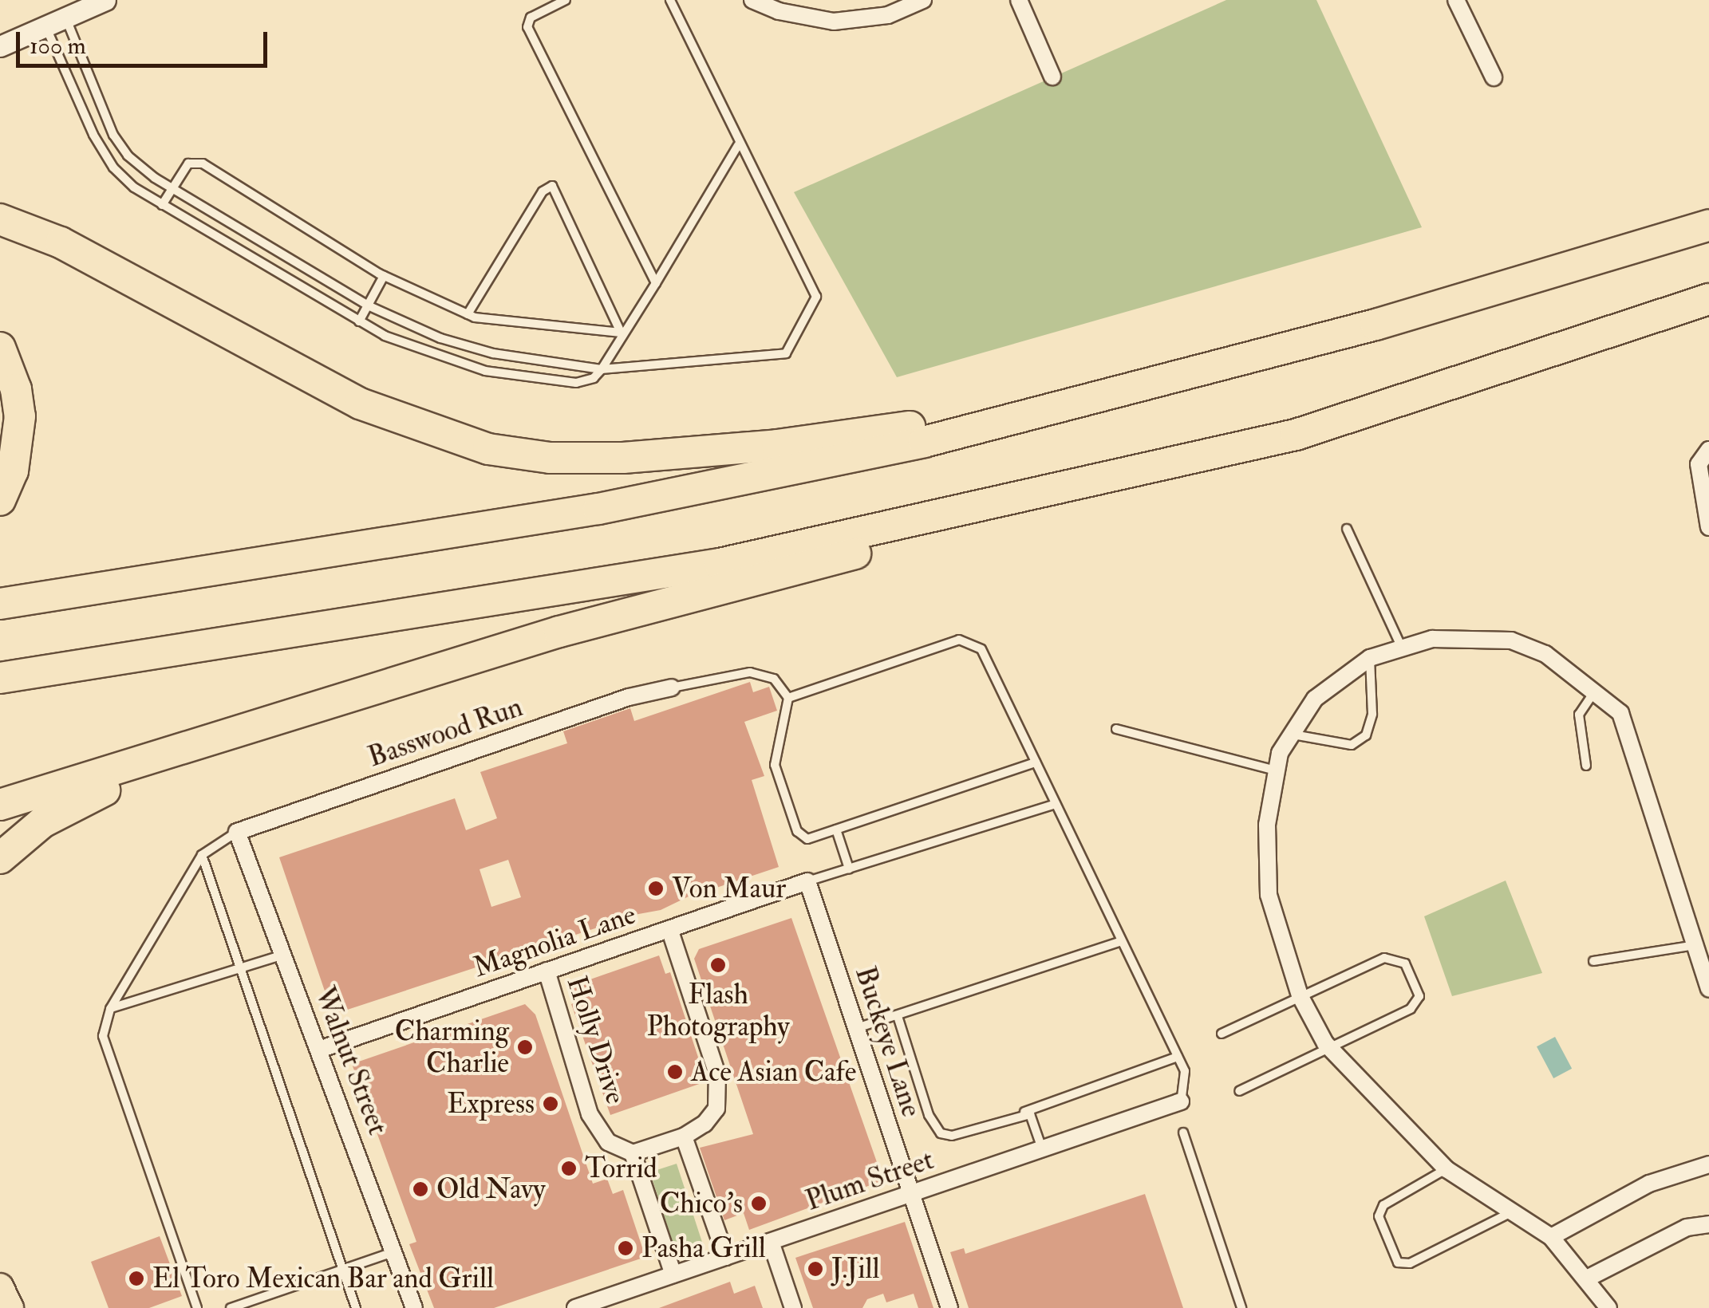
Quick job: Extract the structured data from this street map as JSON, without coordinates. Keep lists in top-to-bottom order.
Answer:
{
  "streets": {
    "street": [
      "Basswood Run",
      "Magnolia Lane",
      "Holly Drive",
      "Buckeye Lane",
      "Walnut Street",
      "Plum Street"
    ]
  },
  "crossings": [
    ["Basswood Run", "Walnut Street"],
    ["Magnolia Lane", "Holly Drive"],
    ["Magnolia Lane", "Buckeye Lane"],
    ["Magnolia Lane", "Walnut Street"],
    ["Buckeye Lane", "Plum Street"]
  ],
  "places": [
    "Von Maur",
    "Flash Photography",
    "Charming Charlie",
    "Ace Asian Cafe",
    "Express",
    "Torrid",
    "Old Navy",
    "Chico's",
    "Pasha Grill",
    "J.Jill",
    "El Toro Mexican Bar and Grill"
  ],
  "scale_bar": "100 m"
}
